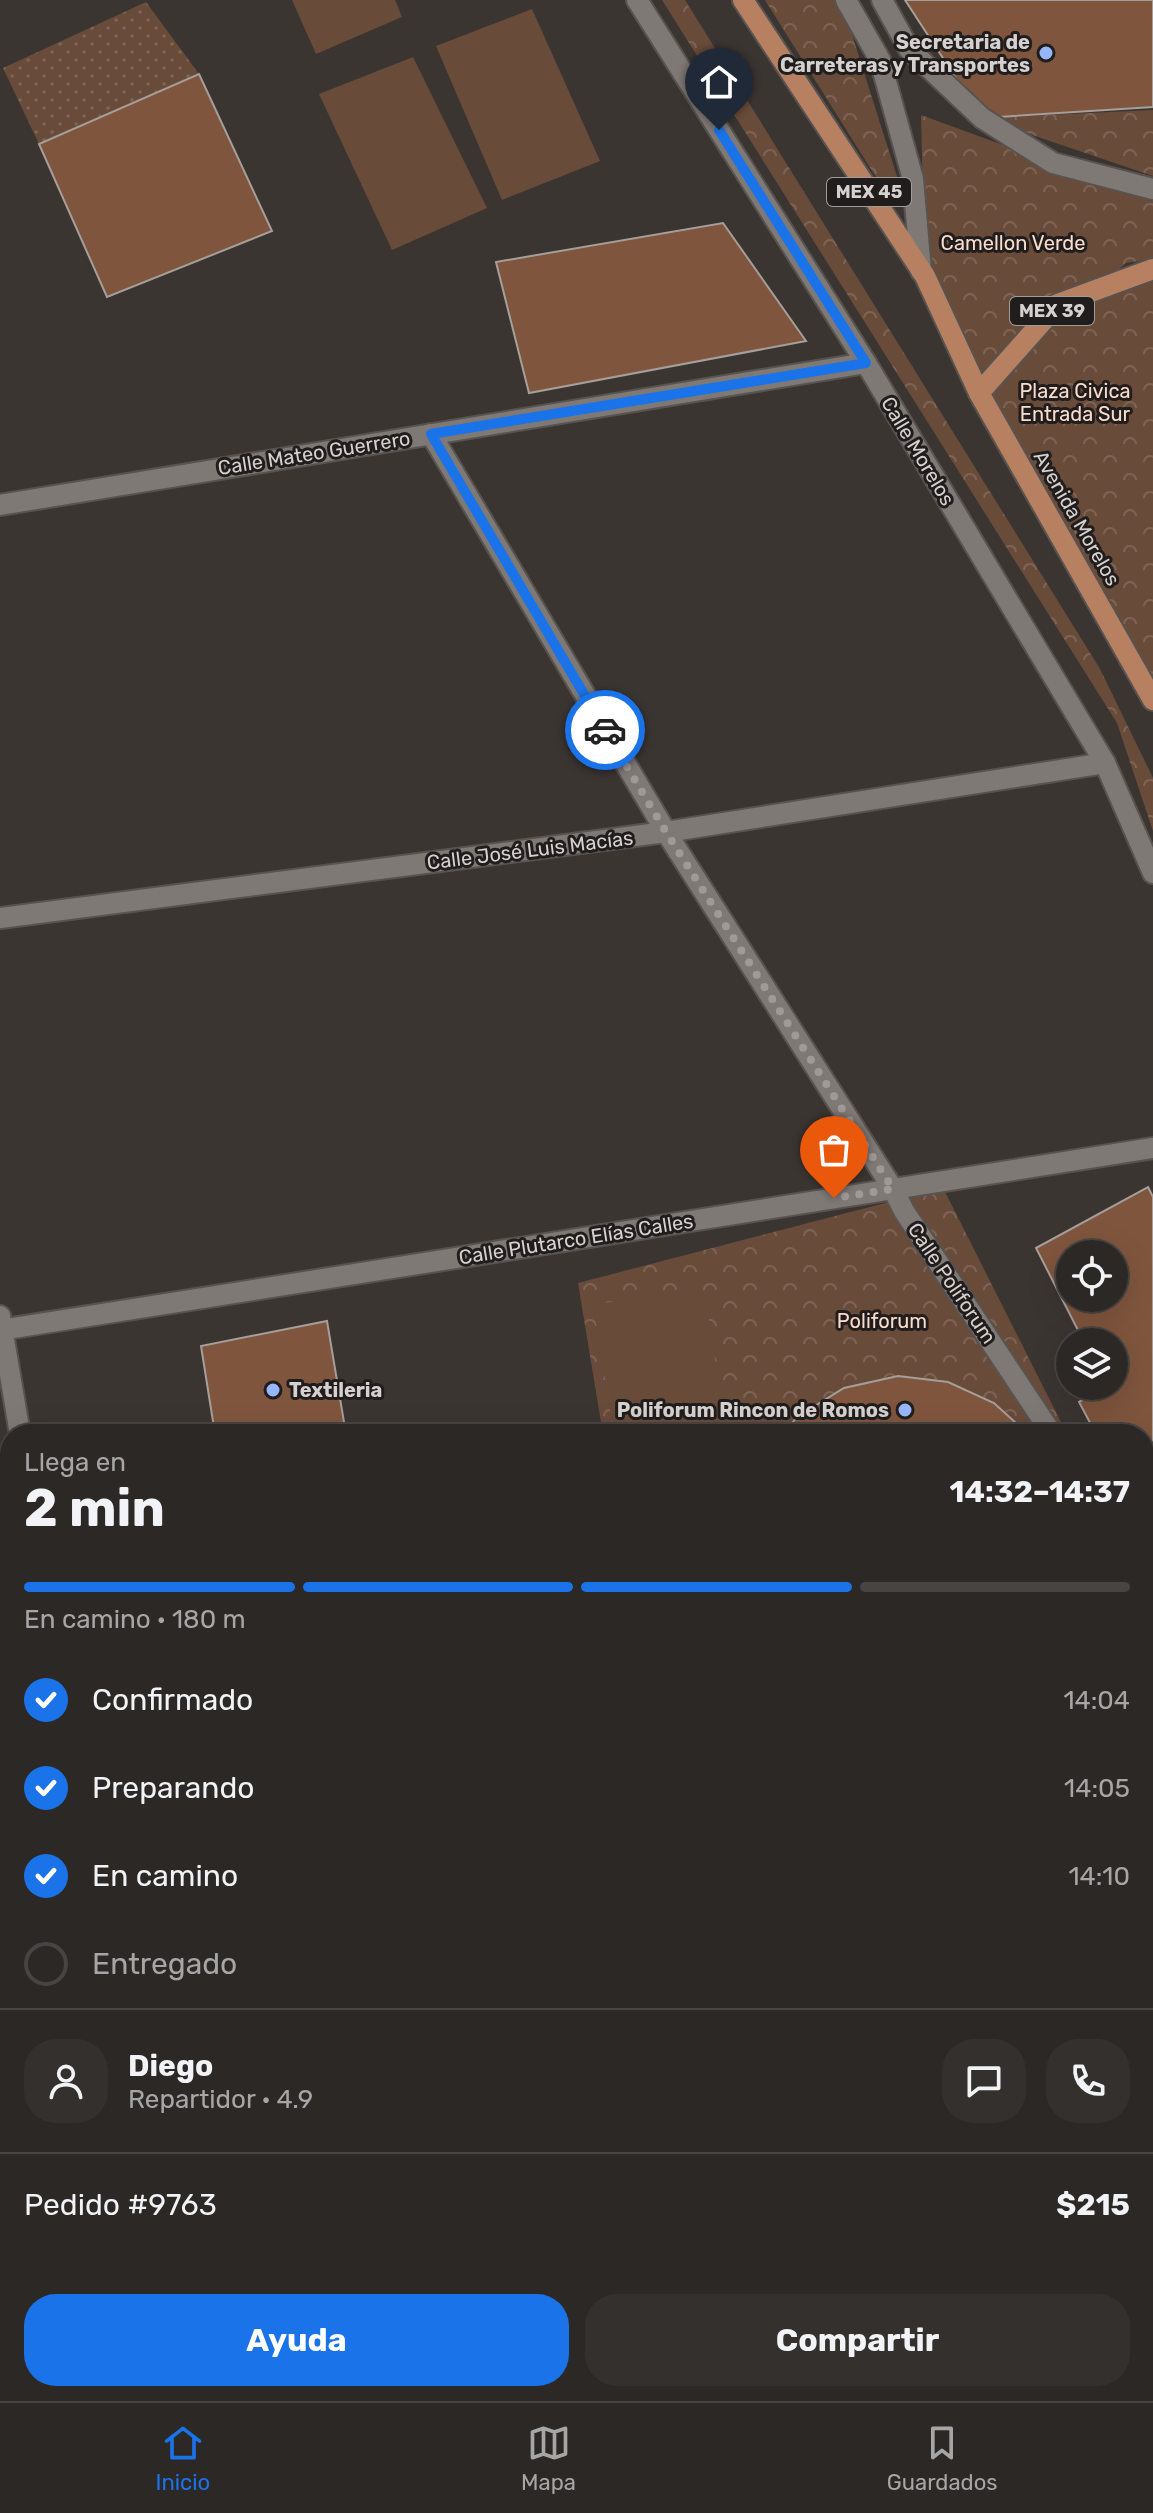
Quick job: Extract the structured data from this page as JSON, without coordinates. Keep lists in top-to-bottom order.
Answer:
{
  "streets": {
    "main road": ["MEX 45", "MEX 39", "Avenida Morelos"],
    "street": [
      "Calle Morelos",
      "Calle Mateo Guerrero",
      "Calle José Luis Macías",
      "Calle Plutarco Elías Calles",
      "Calle Poliforum"
    ]
  },
  "crossings": [
    ["MEX 39", "Avenida Morelos"],
    ["Calle Morelos", "Calle Mateo Guerrero"],
    ["Calle Morelos", "Calle José Luis Macías"],
    ["Calle Mateo Guerrero", "Calle Poliforum"],
    ["Calle José Luis Macías", "Calle Poliforum"],
    ["Calle Plutarco Elías Calles", "Calle Poliforum"]
  ],
  "parks": ["Camellon Verde", "Plaza Civica Entrada Sur", "Poliforum"],
  "places": ["Secretaria de Carreteras y Transportes", "Textileria", "Poliforum Rincon de Romos"],
  "page": {
    "heading": ["2 min", "Llega en", "14:32–14:37"],
    "panel": [
      "Diego",
      "Repartidor · 4.9",
      "Pedido #9763",
      "$215"
    ],
    "bar": "En camino · 180 m",
    "list": [
      ["Confirmado", "14:04"],
      ["Preparando", "14:05"],
      ["En camino", "14:10"],
      "Entregado"
    ],
    "buttons": ["Ayuda", "Compartir"],
    "tabs": ["Inicio", "Mapa", "Guardados"]
  }
}
